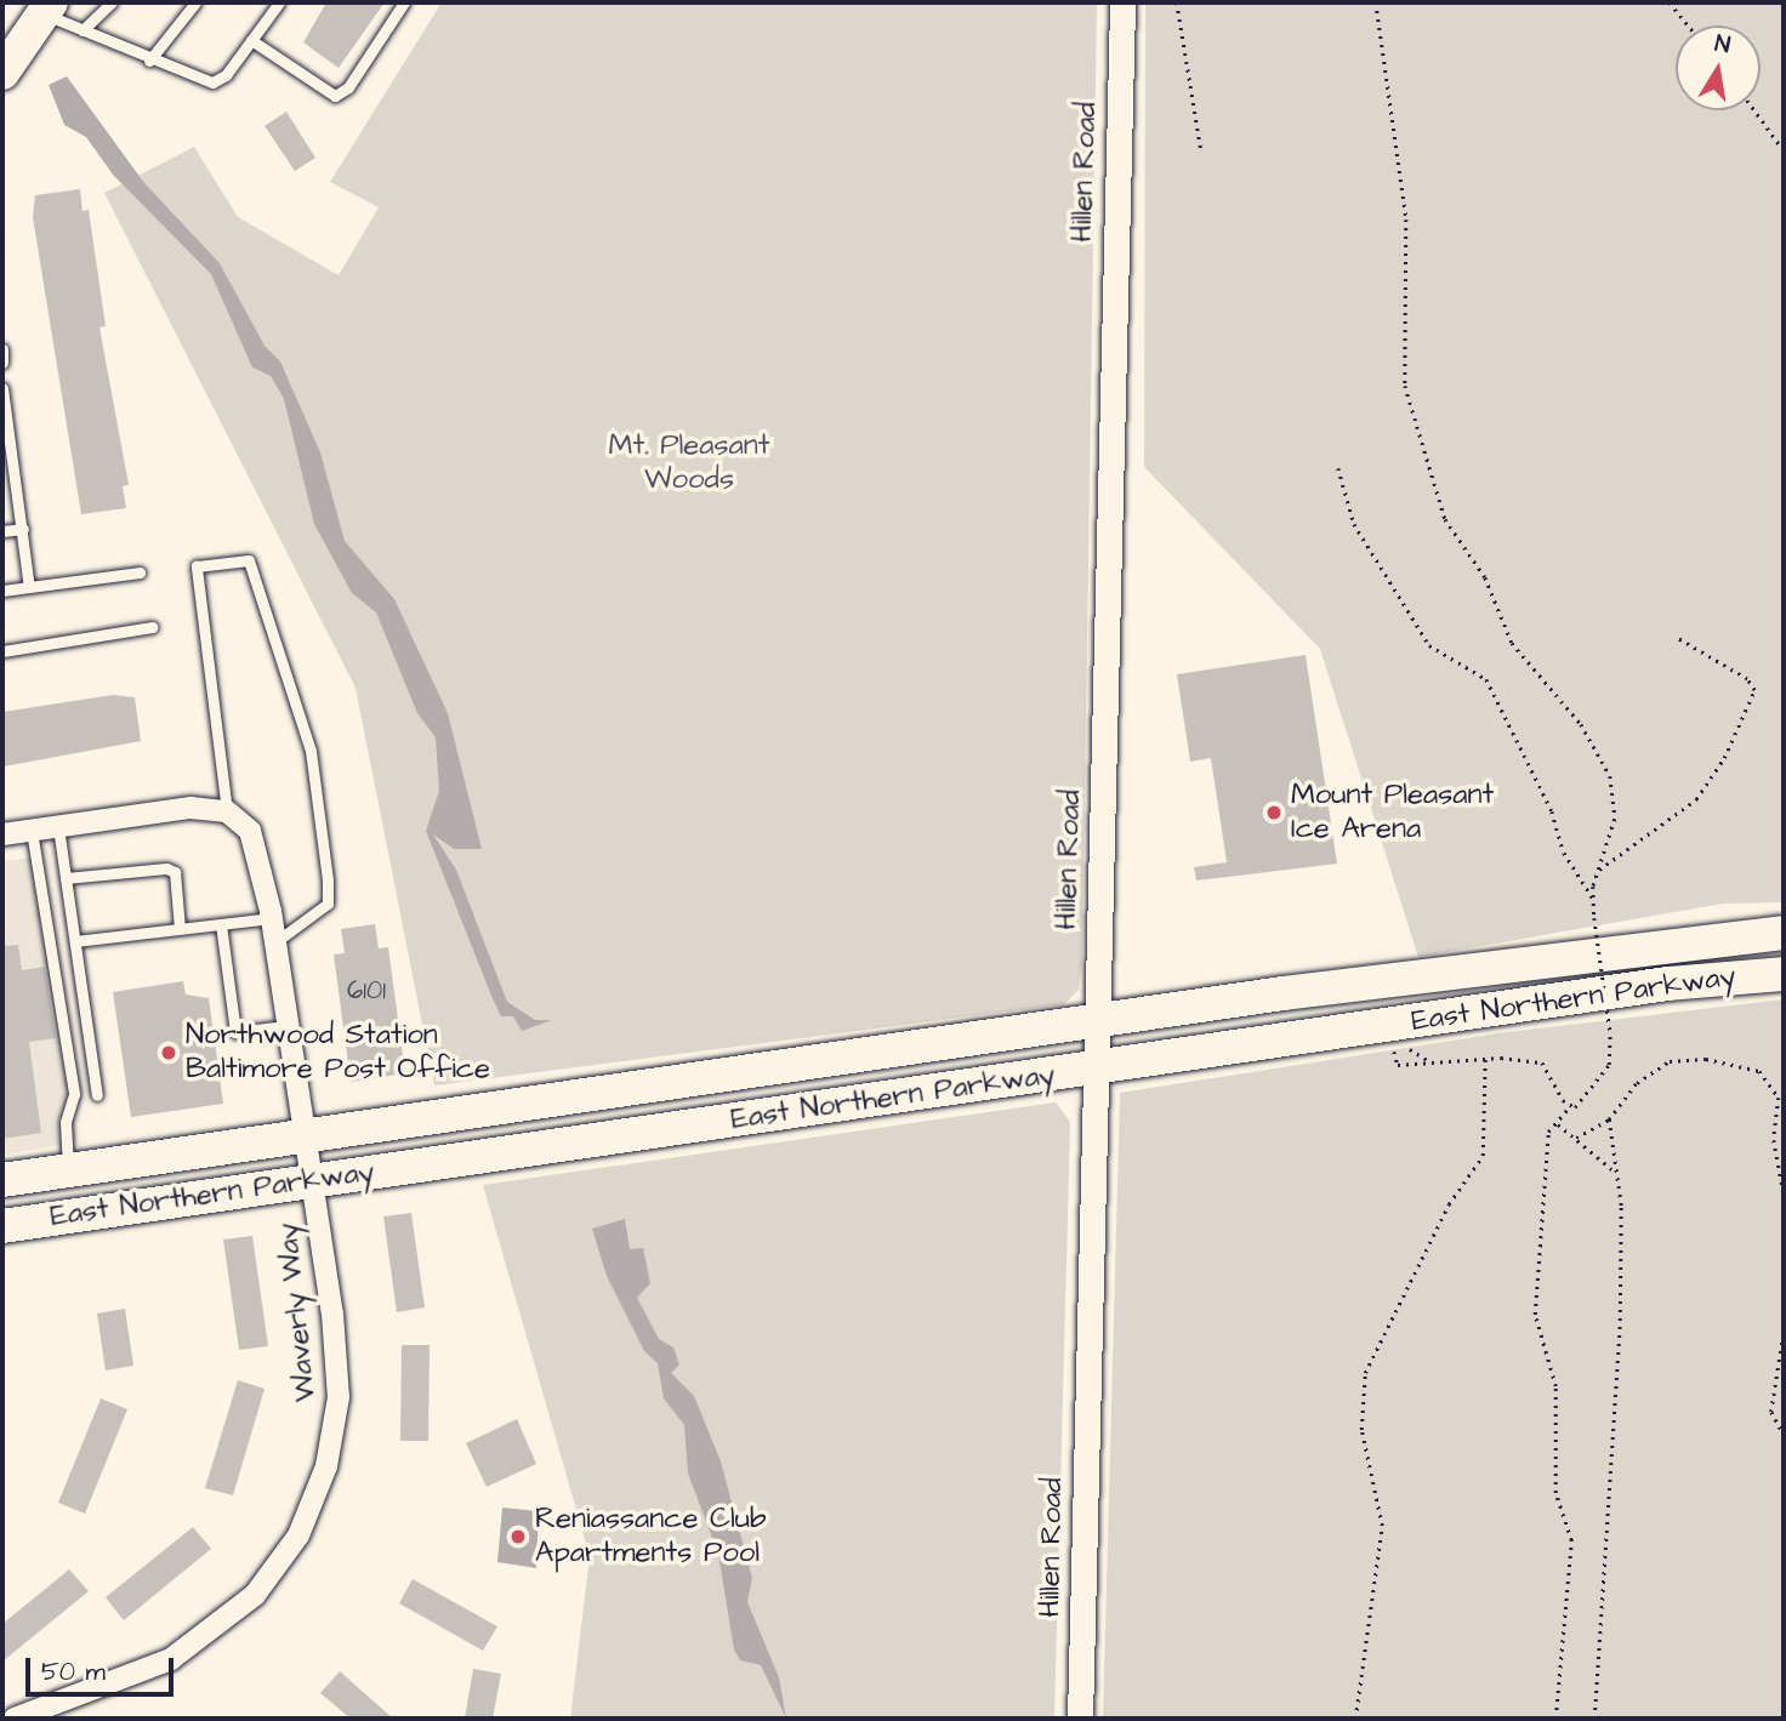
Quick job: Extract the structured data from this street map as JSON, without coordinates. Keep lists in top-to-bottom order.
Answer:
{
  "streets": {
    "main road": ["East Northern Parkway"],
    "street": ["Hillen Road", "Waverly Way"]
  },
  "crossings": [
    ["Hillen Road", "East Northern Parkway"],
    ["East Northern Parkway", "Waverly Way"]
  ],
  "parks": ["Mt. Pleasant Woods"],
  "places": ["Mount Pleasant Ice Arena", "Northwood Station Baltimore Post Office", "Reniassance Club Apartments Pool"],
  "house_numbers": ["6101"],
  "scale_bar": "50 m",
  "north": "top"
}
